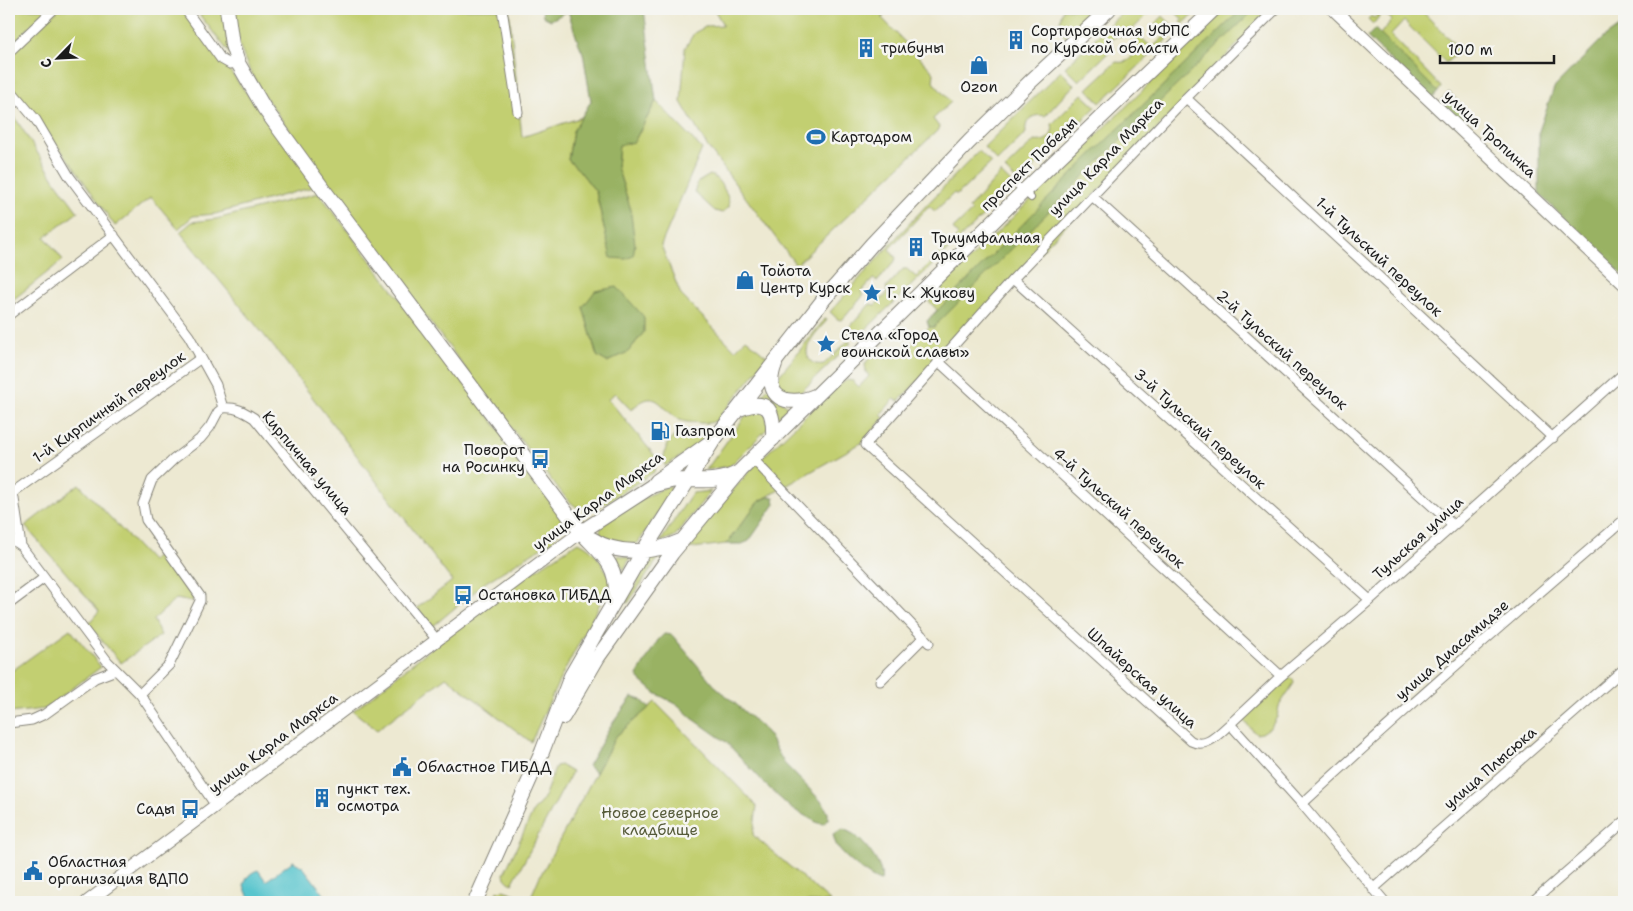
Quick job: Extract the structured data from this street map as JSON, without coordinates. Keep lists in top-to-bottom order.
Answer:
{
  "streets": {
    "main road": ["улица Тропинка", "улица Карла Маркса", "проспект Победы"],
    "street": [
      "1-й Тульский переулок",
      "2-й Тульский переулок",
      "1-й Кирпичный переулок",
      "3-й Тульский переулок",
      "Кирпичная улица",
      "4-й Тульский переулок",
      "Тульская улица",
      "улица Диасамидзе",
      "Шпайерская улица",
      "улица Плысюка"
    ]
  },
  "crossings": [
    ["улица Карла Маркса", "1-й Тульский переулок"],
    ["улица Карла Маркса", "2-й Тульский переулок"],
    ["улица Карла Маркса", "3-й Тульский переулок"],
    ["улица Карла Маркса", "Кирпичная улица"],
    ["улица Карла Маркса", "4-й Тульский переулок"],
    ["улица Карла Маркса", "Шпайерская улица"],
    ["1-й Тульский переулок", "Тульская улица"],
    ["2-й Тульский переулок", "Тульская улица"],
    ["3-й Тульский переулок", "Тульская улица"],
    ["4-й Тульский переулок", "Тульская улица"],
    ["Тульская улица", "Шпайерская улица"]
  ],
  "parks": ["Новое северное кладбище"],
  "places": {
    "building": [
      "Сортировочная УФПС по Курской области",
      "трибуны",
      "Триумфальная арка",
      "пункт тех. осмотра"
    ],
    "shop": ["Ozon", "Тойота Центр Курск"],
    "sports": ["Картодром"],
    "place": ["Г. К. Жукову", "Стела «Город воинской славы»"],
    "fuel station": ["Газпром"],
    "bus stop": ["Поворот на Росинку", "Остановка ГИБДД", "Сады"],
    "public building": ["Областное ГИБДД", "Областная организация ВДПО"]
  },
  "scale_bar": "100 m",
  "north": "bottom left"
}
